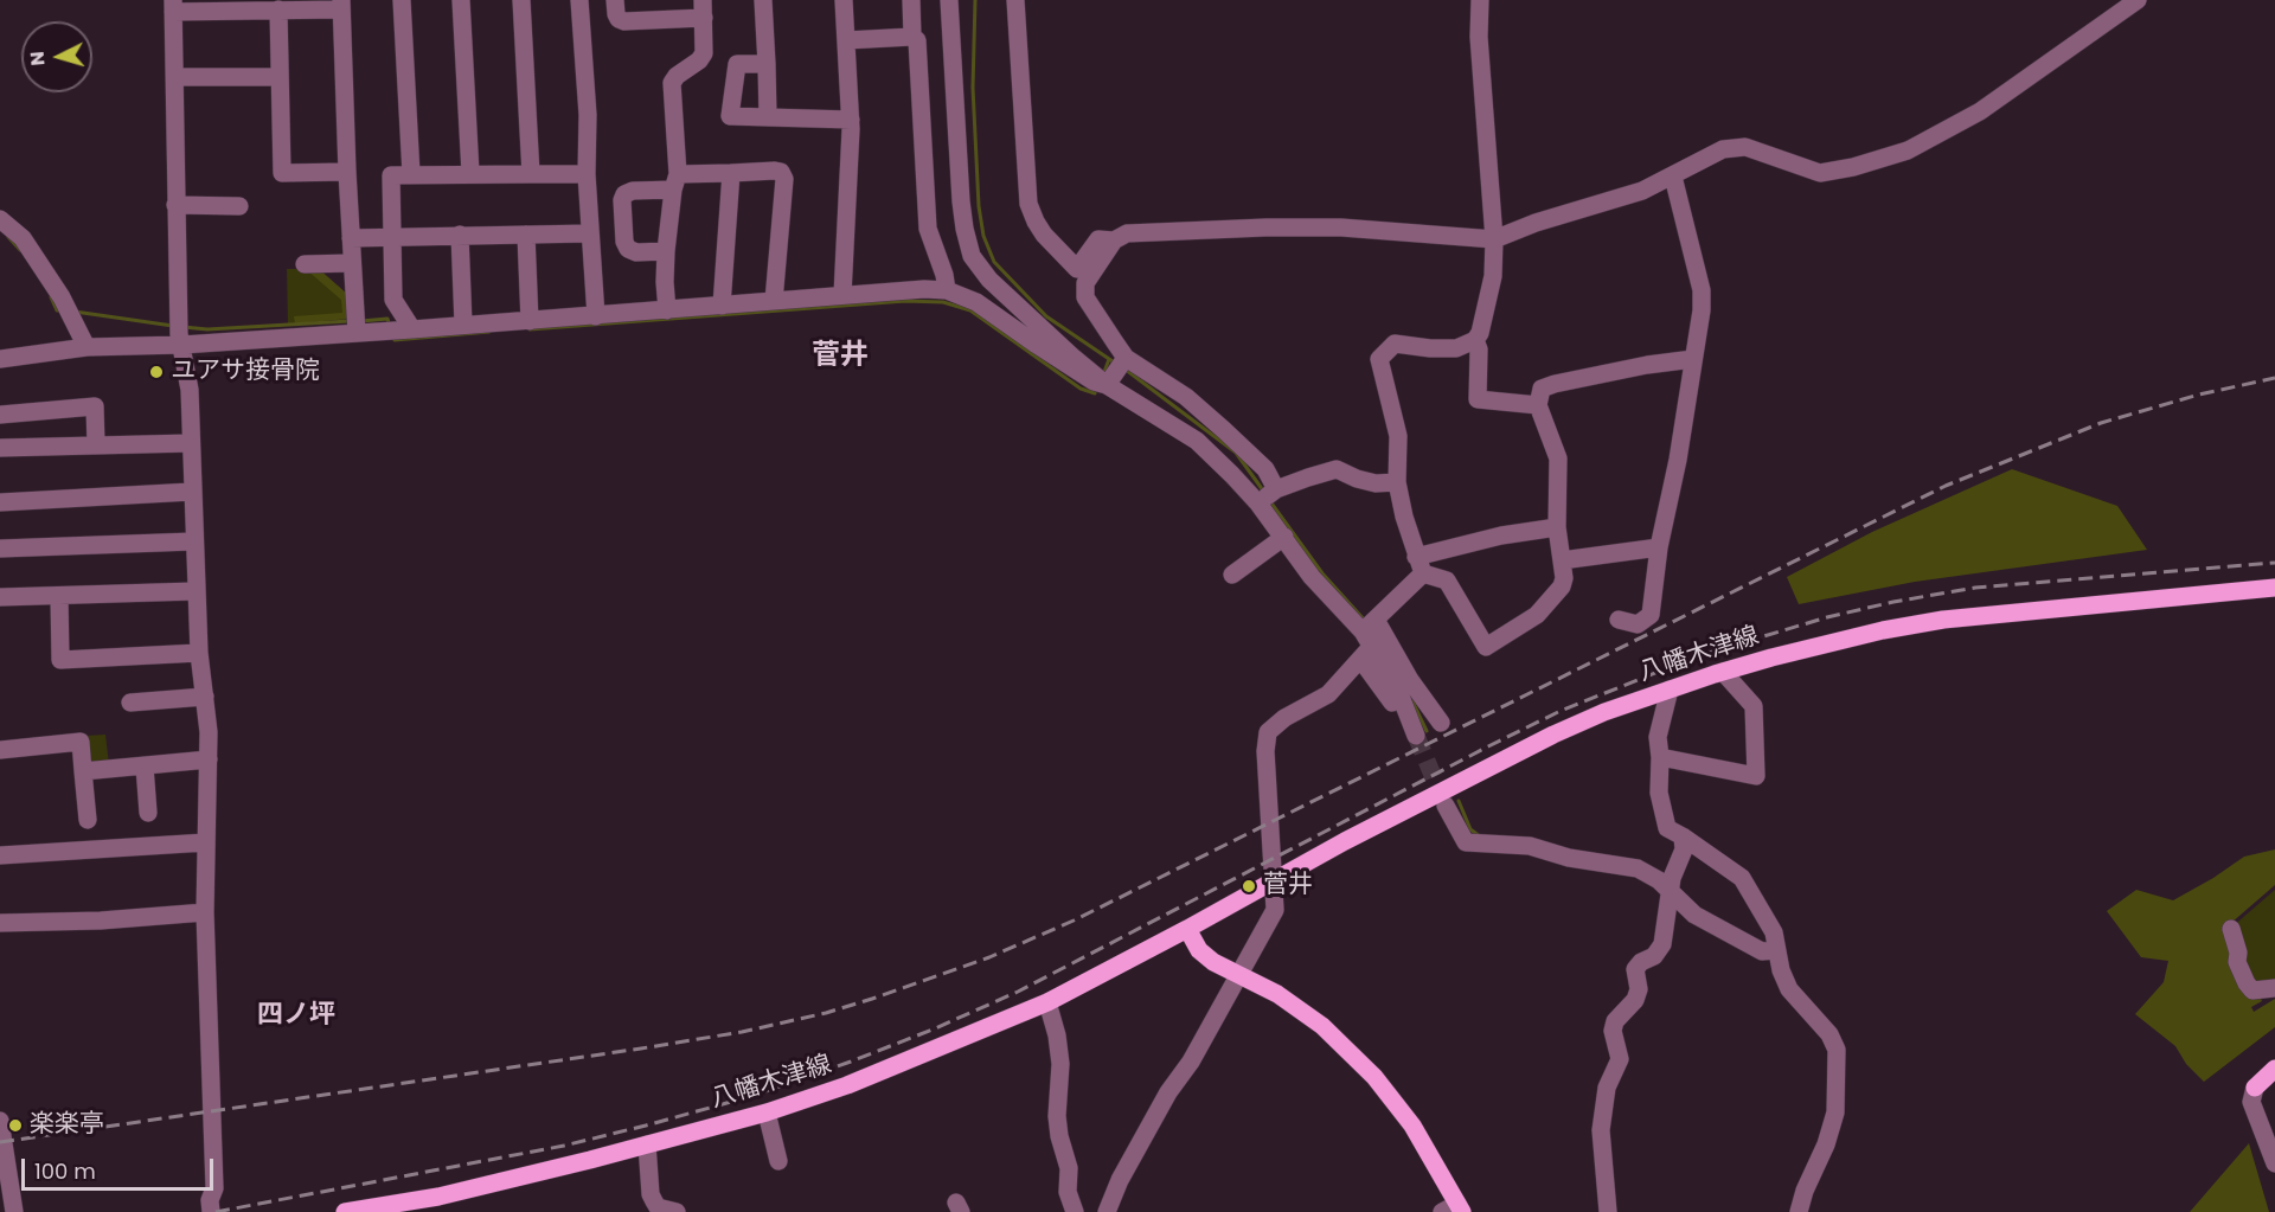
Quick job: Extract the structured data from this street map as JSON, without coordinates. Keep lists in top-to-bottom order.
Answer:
{
  "streets": {
    "main road": ["八幡木津線"]
  },
  "districts": ["菅井", "四ノ坪"],
  "places": ["ユアサ接骨院", "菅井", "楽楽亭"],
  "scale_bar": "100 m",
  "north": "left"
}
